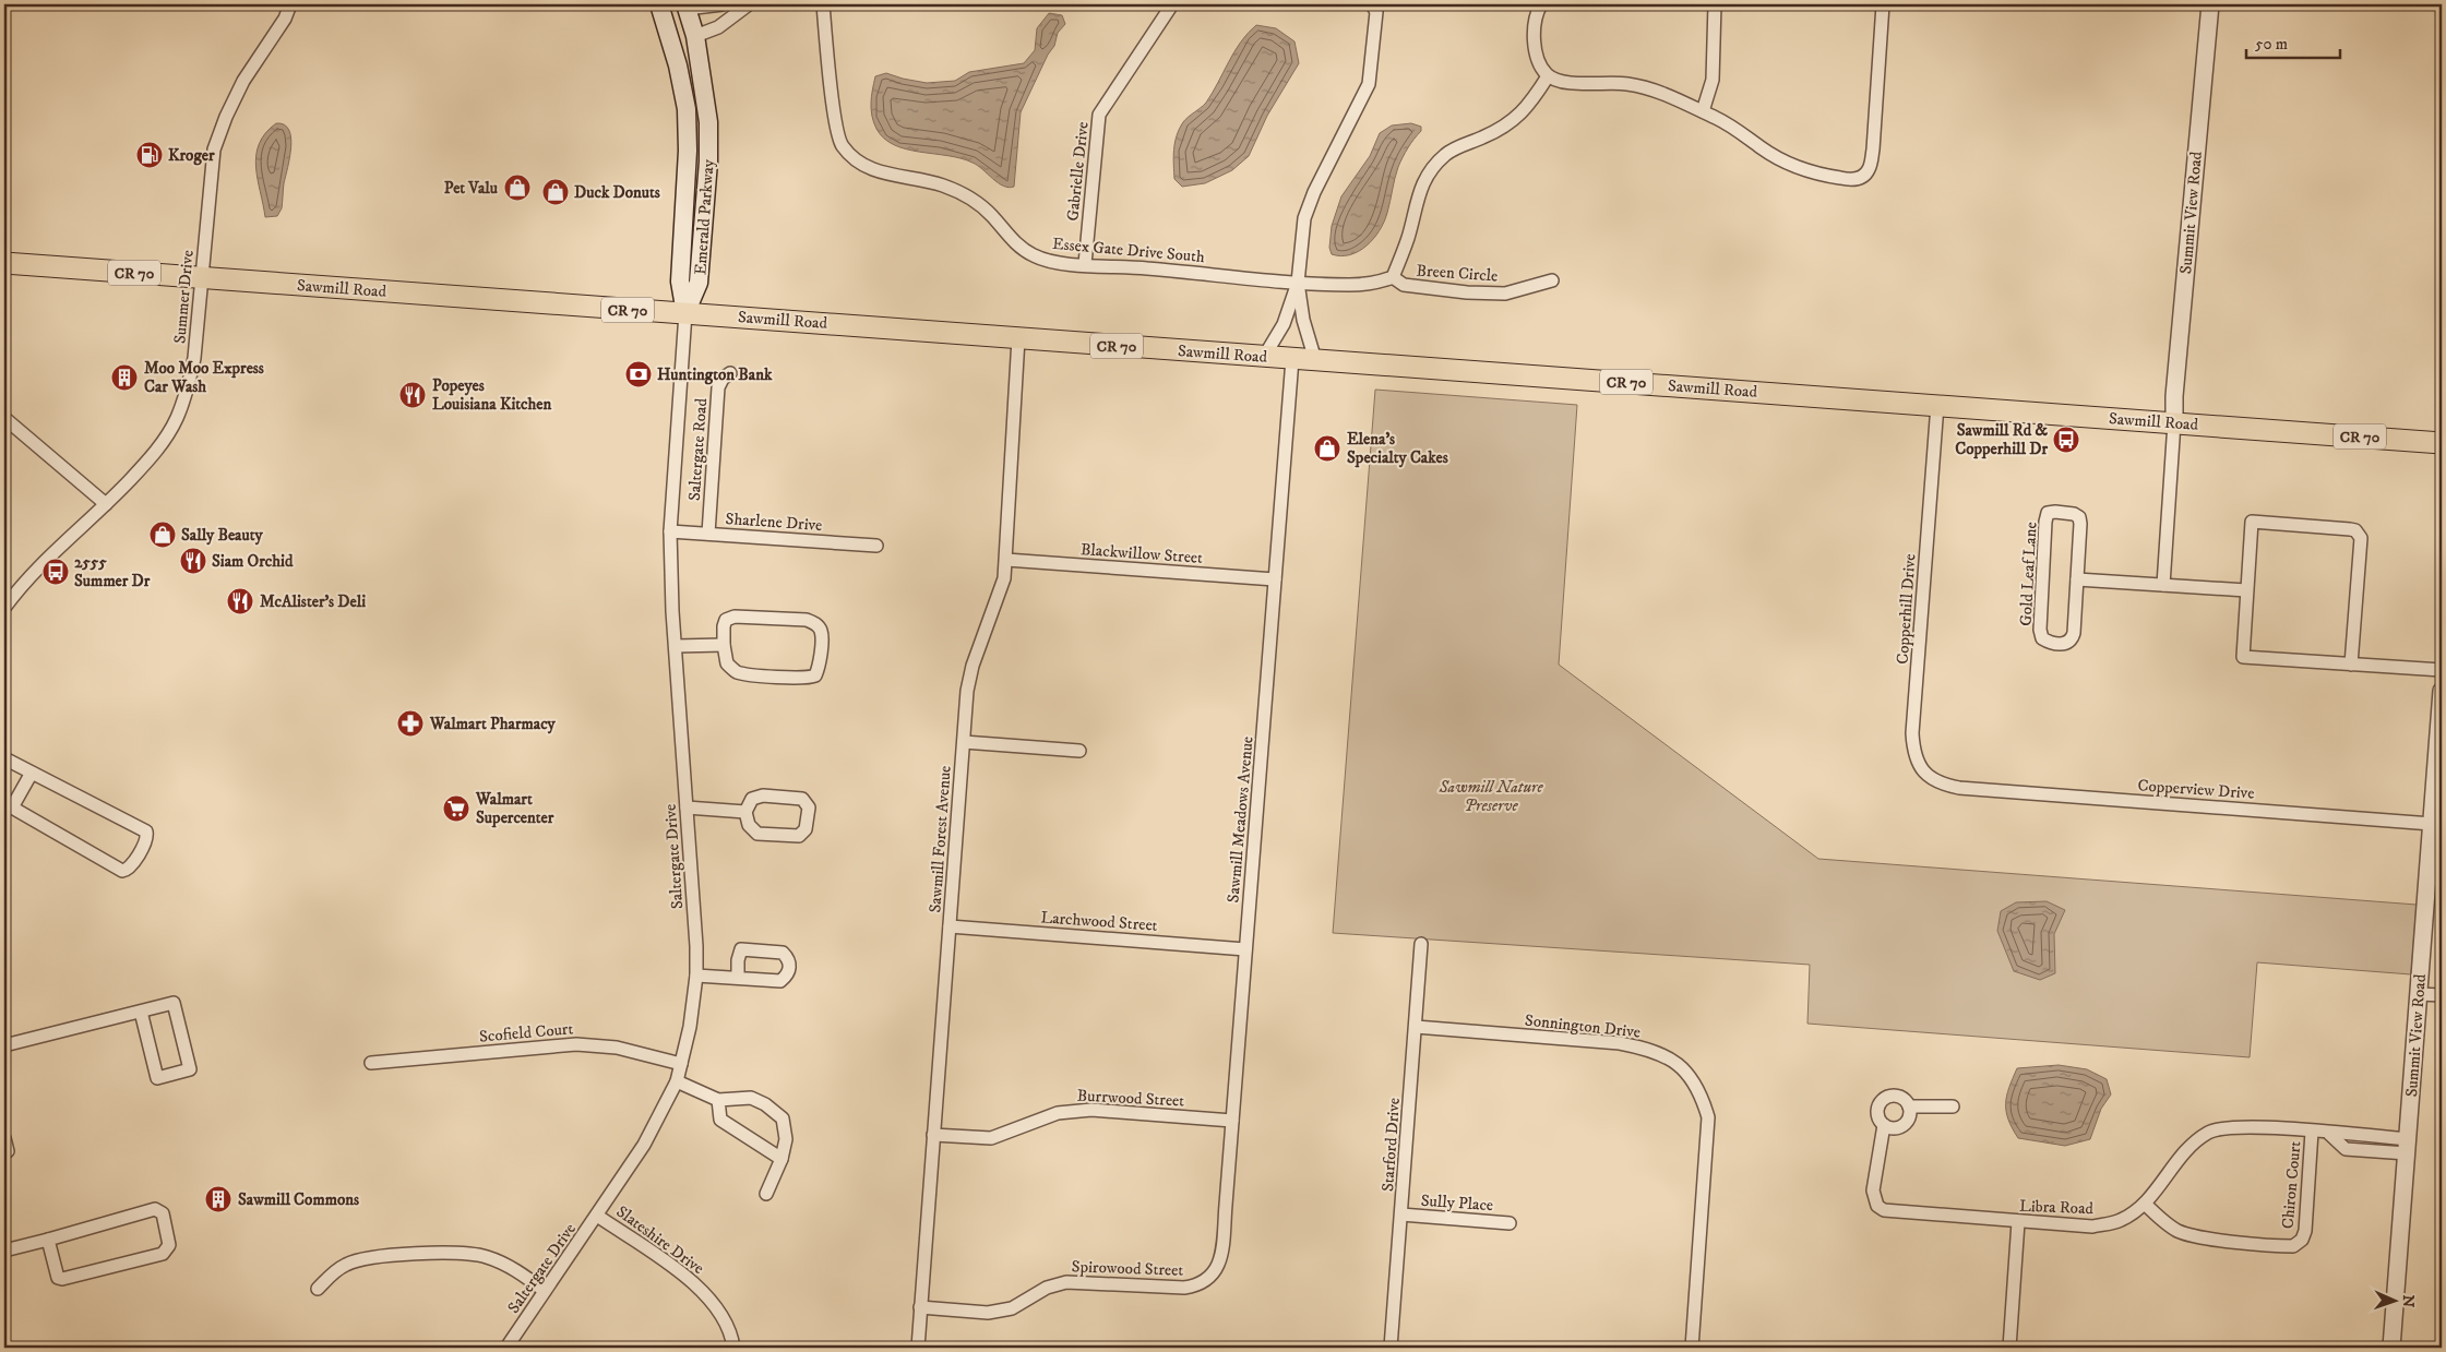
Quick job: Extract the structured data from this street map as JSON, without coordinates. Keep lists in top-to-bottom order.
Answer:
{
  "streets": {
    "main road": ["Emerald Parkway", "CR 70", "Sawmill Road"],
    "street": [
      "Gabrielle Drive",
      "Summit View Road",
      "Essex Gate Drive South",
      "Breen Circle",
      "Summer Drive",
      "Saltergate Road",
      "Sharlene Drive",
      "Blackwillow Street",
      "Gold Leaf Lane",
      "Copperhill Drive",
      "Copperview Drive",
      "Sawmill Meadows Avenue",
      "Sawmill Forest Avenue",
      "Saltergate Drive",
      "Larchwood Street",
      "Sonnington Drive",
      "Scofield Court",
      "Burrwood Street",
      "Starford Drive",
      "Chiron Court",
      "Sully Place",
      "Libra Road",
      "Slateshire Drive",
      "Spirowood Street"
    ]
  },
  "crossings": [
    ["Gabrielle Drive", "Essex Gate Drive South"],
    ["Summit View Road", "Sawmill Road"],
    ["Summit View Road", "Copperview Drive"],
    ["Summit View Road", "Libra Road"],
    ["Emerald Parkway", "Sawmill Road"],
    ["Emerald Parkway", "Saltergate Drive"],
    ["Essex Gate Drive South", "Breen Circle"],
    ["Sawmill Road", "Summer Drive"],
    ["Sawmill Road", "Copperhill Drive"],
    ["Sawmill Road", "Sawmill Meadows Avenue"],
    ["Sawmill Road", "Sawmill Forest Avenue"],
    ["Sawmill Road", "Saltergate Drive"],
    ["Saltergate Road", "Sharlene Drive"],
    ["Sharlene Drive", "Saltergate Drive"],
    ["Blackwillow Street", "Sawmill Meadows Avenue"],
    ["Blackwillow Street", "Sawmill Forest Avenue"],
    ["Copperhill Drive", "Copperview Drive"],
    ["Sawmill Meadows Avenue", "Larchwood Street"],
    ["Sawmill Meadows Avenue", "Burrwood Street"],
    ["Sawmill Meadows Avenue", "Spirowood Street"],
    ["Sawmill Forest Avenue", "Larchwood Street"],
    ["Sawmill Forest Avenue", "Burrwood Street"],
    ["Sawmill Forest Avenue", "Spirowood Street"],
    ["Saltergate Drive", "Scofield Court"],
    ["Saltergate Drive", "Slateshire Drive"],
    ["Sonnington Drive", "Starford Drive"],
    ["Starford Drive", "Sully Place"],
    ["Chiron Court", "Libra Road"]
  ],
  "parks": ["Sawmill Nature Preserve"],
  "places": {
    "fuel station": ["Kroger"],
    "shop": [
      "Pet Valu",
      "Duck Donuts",
      "Elena's Specialty Cakes",
      "Sally Beauty"
    ],
    "bank": ["Huntington Bank"],
    "building": ["Moo Moo Express Car Wash", "Sawmill Commons"],
    "restaurant": ["Popeyes Louisiana Kitchen", "Siam Orchid", "McAlister's Deli"],
    "bus stop": ["Sawmill Rd & Copperhill Dr", "2555 Summer Dr"],
    "pharmacy": ["Walmart Pharmacy"],
    "supermarket": ["Walmart Supercenter"]
  },
  "scale_bar": "50 m",
  "north": "right"
}
